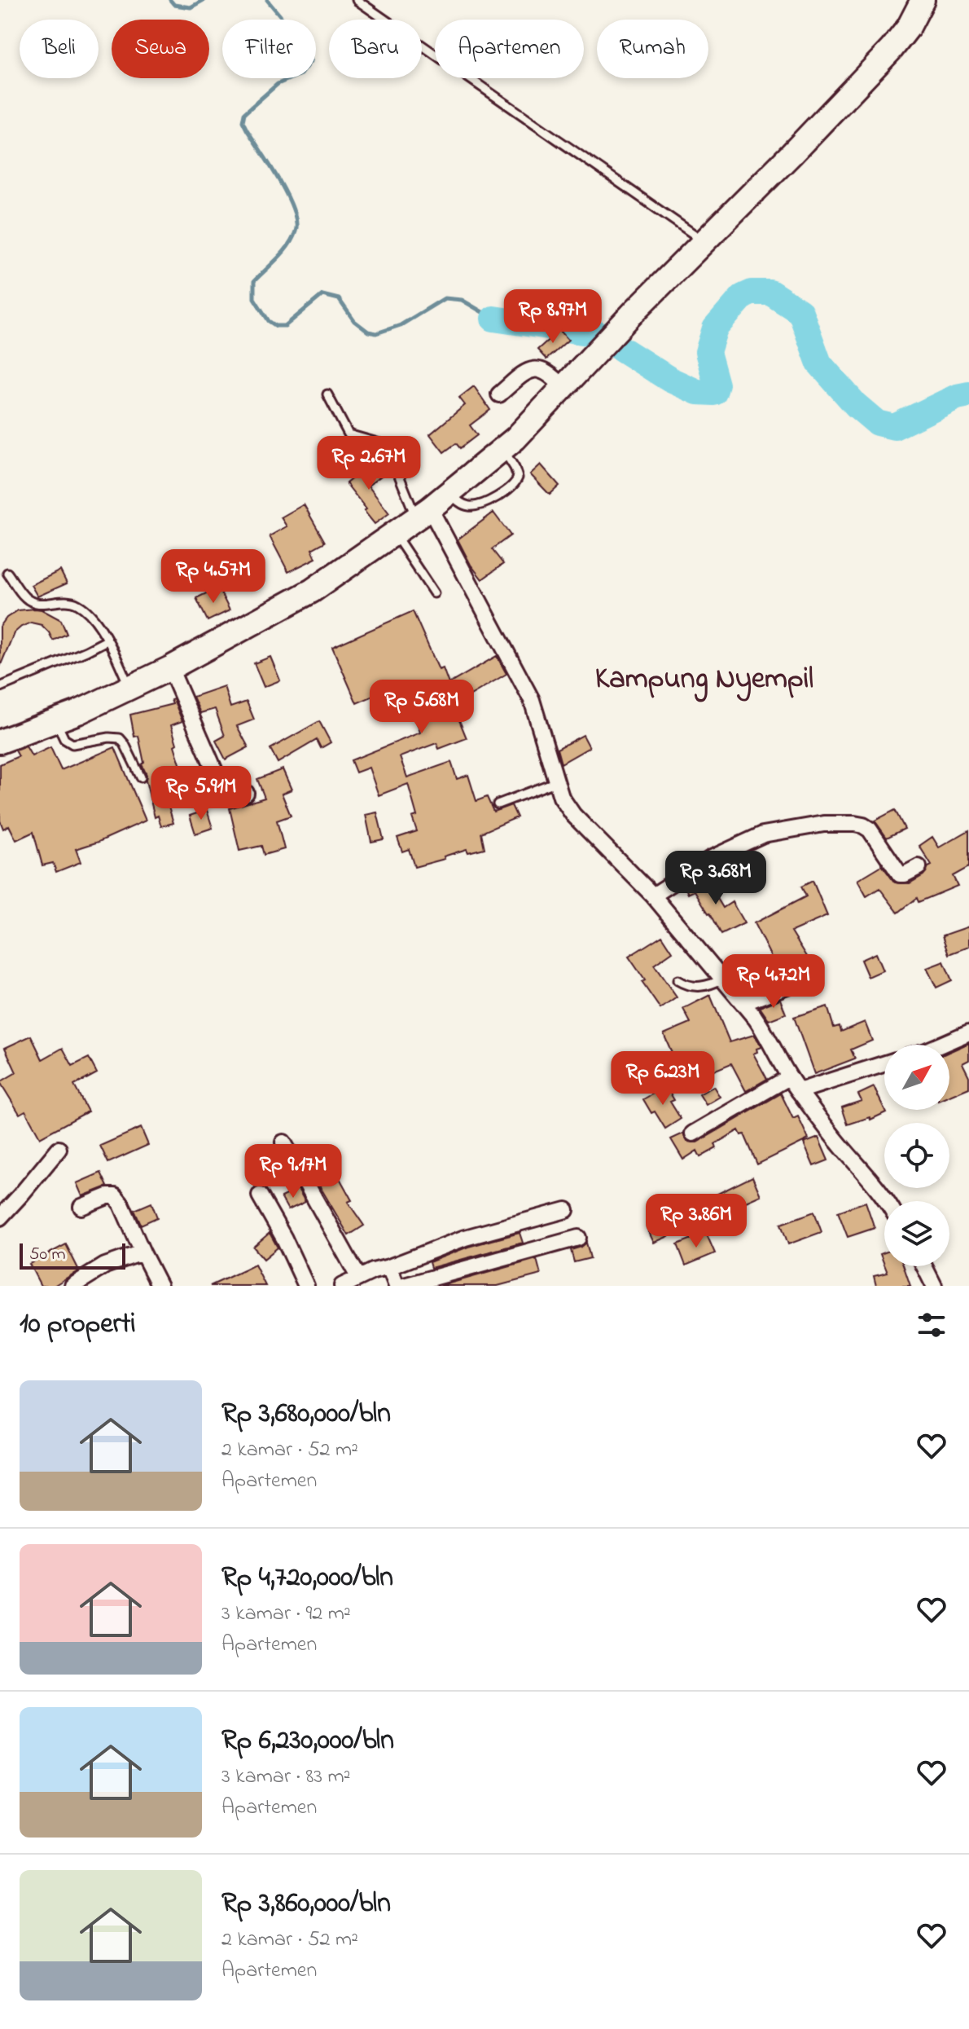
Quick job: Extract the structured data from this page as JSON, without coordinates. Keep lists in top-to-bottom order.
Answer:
{
  "districts": ["Kampung Nyempil"],
  "scale_bar": "50 m",
  "north": "top right",
  "page": {
    "chip": [
      "Beli",
      "Sewa",
      "Filter",
      "Baru",
      "Apartemen",
      "Rumah"
    ],
    "price": [
      "Rp 8.97M",
      "Rp 2.67M",
      "Rp 4.57M",
      "Rp 5.68M",
      "Rp 5.91M",
      "Rp 3.68M",
      "Rp 4.72M",
      "Rp 6.23M",
      "Rp 9.17M",
      "Rp 3.86M"
    ],
    "scale": "50 m",
    "heading": "10 properti",
    "list": [
      {
        "name": "Rp 3,680,000/bln",
        "note": "2 kamar · 52 m² · Apartemen"
      },
      {
        "name": "Rp 4,720,000/bln",
        "note": "3 kamar · 92 m² · Apartemen"
      },
      {
        "name": "Rp 6,230,000/bln",
        "note": "3 kamar · 83 m² · Apartemen"
      },
      {
        "name": "Rp 3,860,000/bln",
        "note": "2 kamar · 52 m² · Apartemen"
      }
    ]
  }
}
